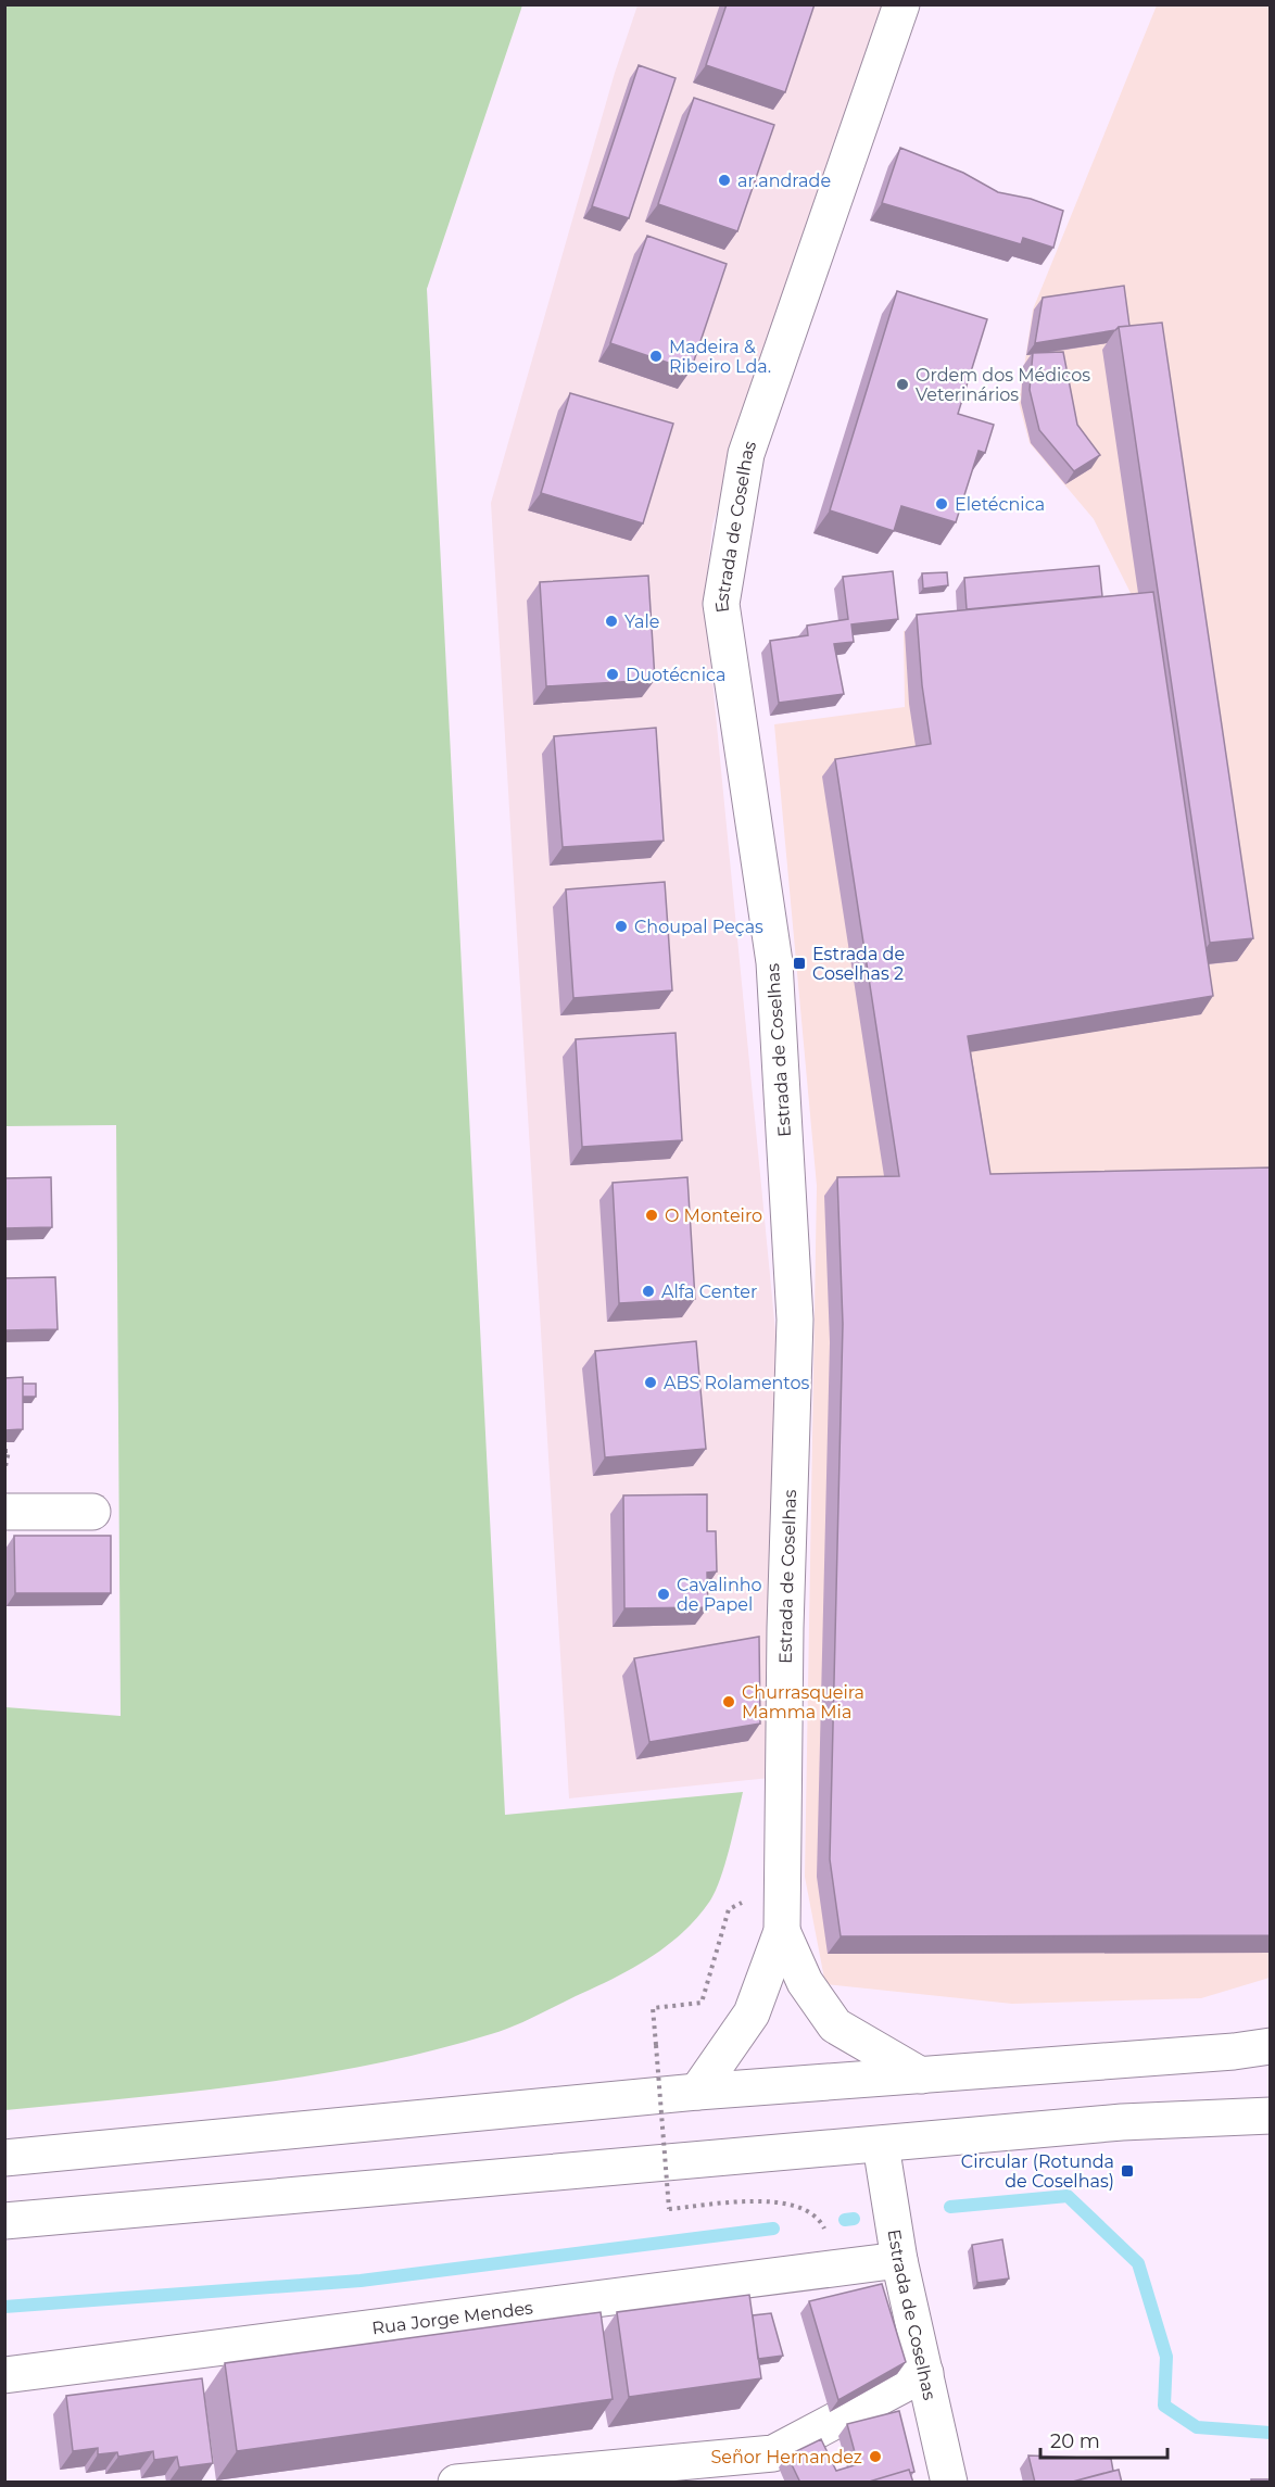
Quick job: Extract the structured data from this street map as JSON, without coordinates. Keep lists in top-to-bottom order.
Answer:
{
  "streets": {
    "street": ["Estrada de Coselhas", "Rua Jorge Mendes"]
  },
  "crossings": [
    ["Estrada de Coselhas", "Rua Jorge Mendes"]
  ],
  "places": {
    "other": [
      "ar.andrade",
      "Madeira & Ribeiro Lda.",
      "Ordem dos Médicos Veterinários",
      "Eletécnica",
      "Yale",
      "Duotécnica",
      "Choupal Peças",
      "O Monteiro",
      "Alfa Center",
      "ABS Rolamentos",
      "Cavalinho de Papel",
      "Churrasqueira Mamma Mia",
      "Señor Hernandez"
    ],
    "transit": ["Estrada de Coselhas 2", "Circular (Rotunda de Coselhas)"]
  },
  "scale_bar": "20 m"
}
